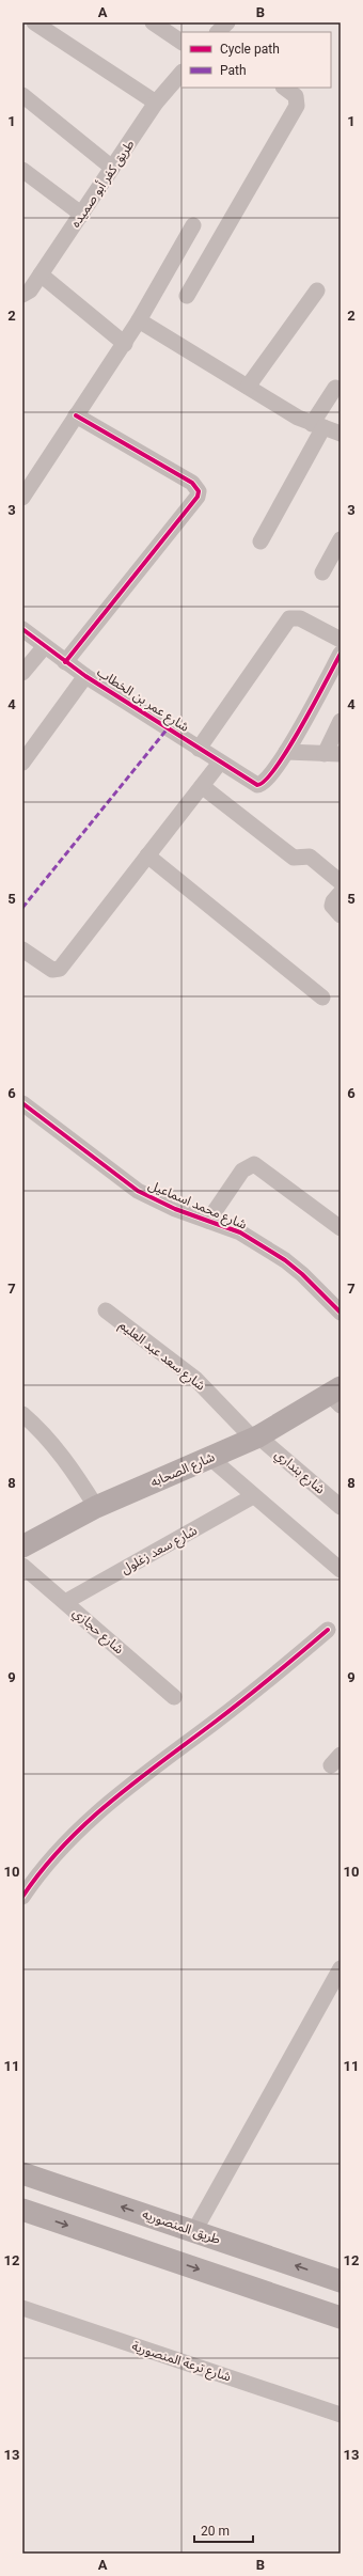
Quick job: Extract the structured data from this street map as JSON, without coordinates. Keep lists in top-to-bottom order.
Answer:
{
  "streets": {
    "main road": ["شارع الصحابه", "طريق المنصوريه"],
    "street": [
      "طريق كفر أبو صميده",
      "شارع عمر بن الخطاب",
      "شارع محمد اسماعيل",
      "شارع سعد عبد العليم",
      "شارع بنداري",
      "شارع سعد زغلول",
      "شارع حجازي",
      "شارع ترعة المنصورية"
    ]
  },
  "crossings": [
    ["شارع سعد عبد العليم", "شارع الصحابه"],
    ["شارع سعد عبد العليم", "شارع بنداري"],
    ["شارع الصحابه", "شارع بنداري"],
    ["شارع سعد زغلول", "شارع حجازي"]
  ],
  "legend": ["Cycle path", "Path"],
  "scale_bar": "20 m",
  "grid": {
    "columns": ["A", "B"],
    "rows": [
      "1",
      "2",
      "3",
      "4",
      "5",
      "6",
      "7",
      "8",
      "9",
      "10",
      "11",
      "12",
      "13"
    ]
  }
}
